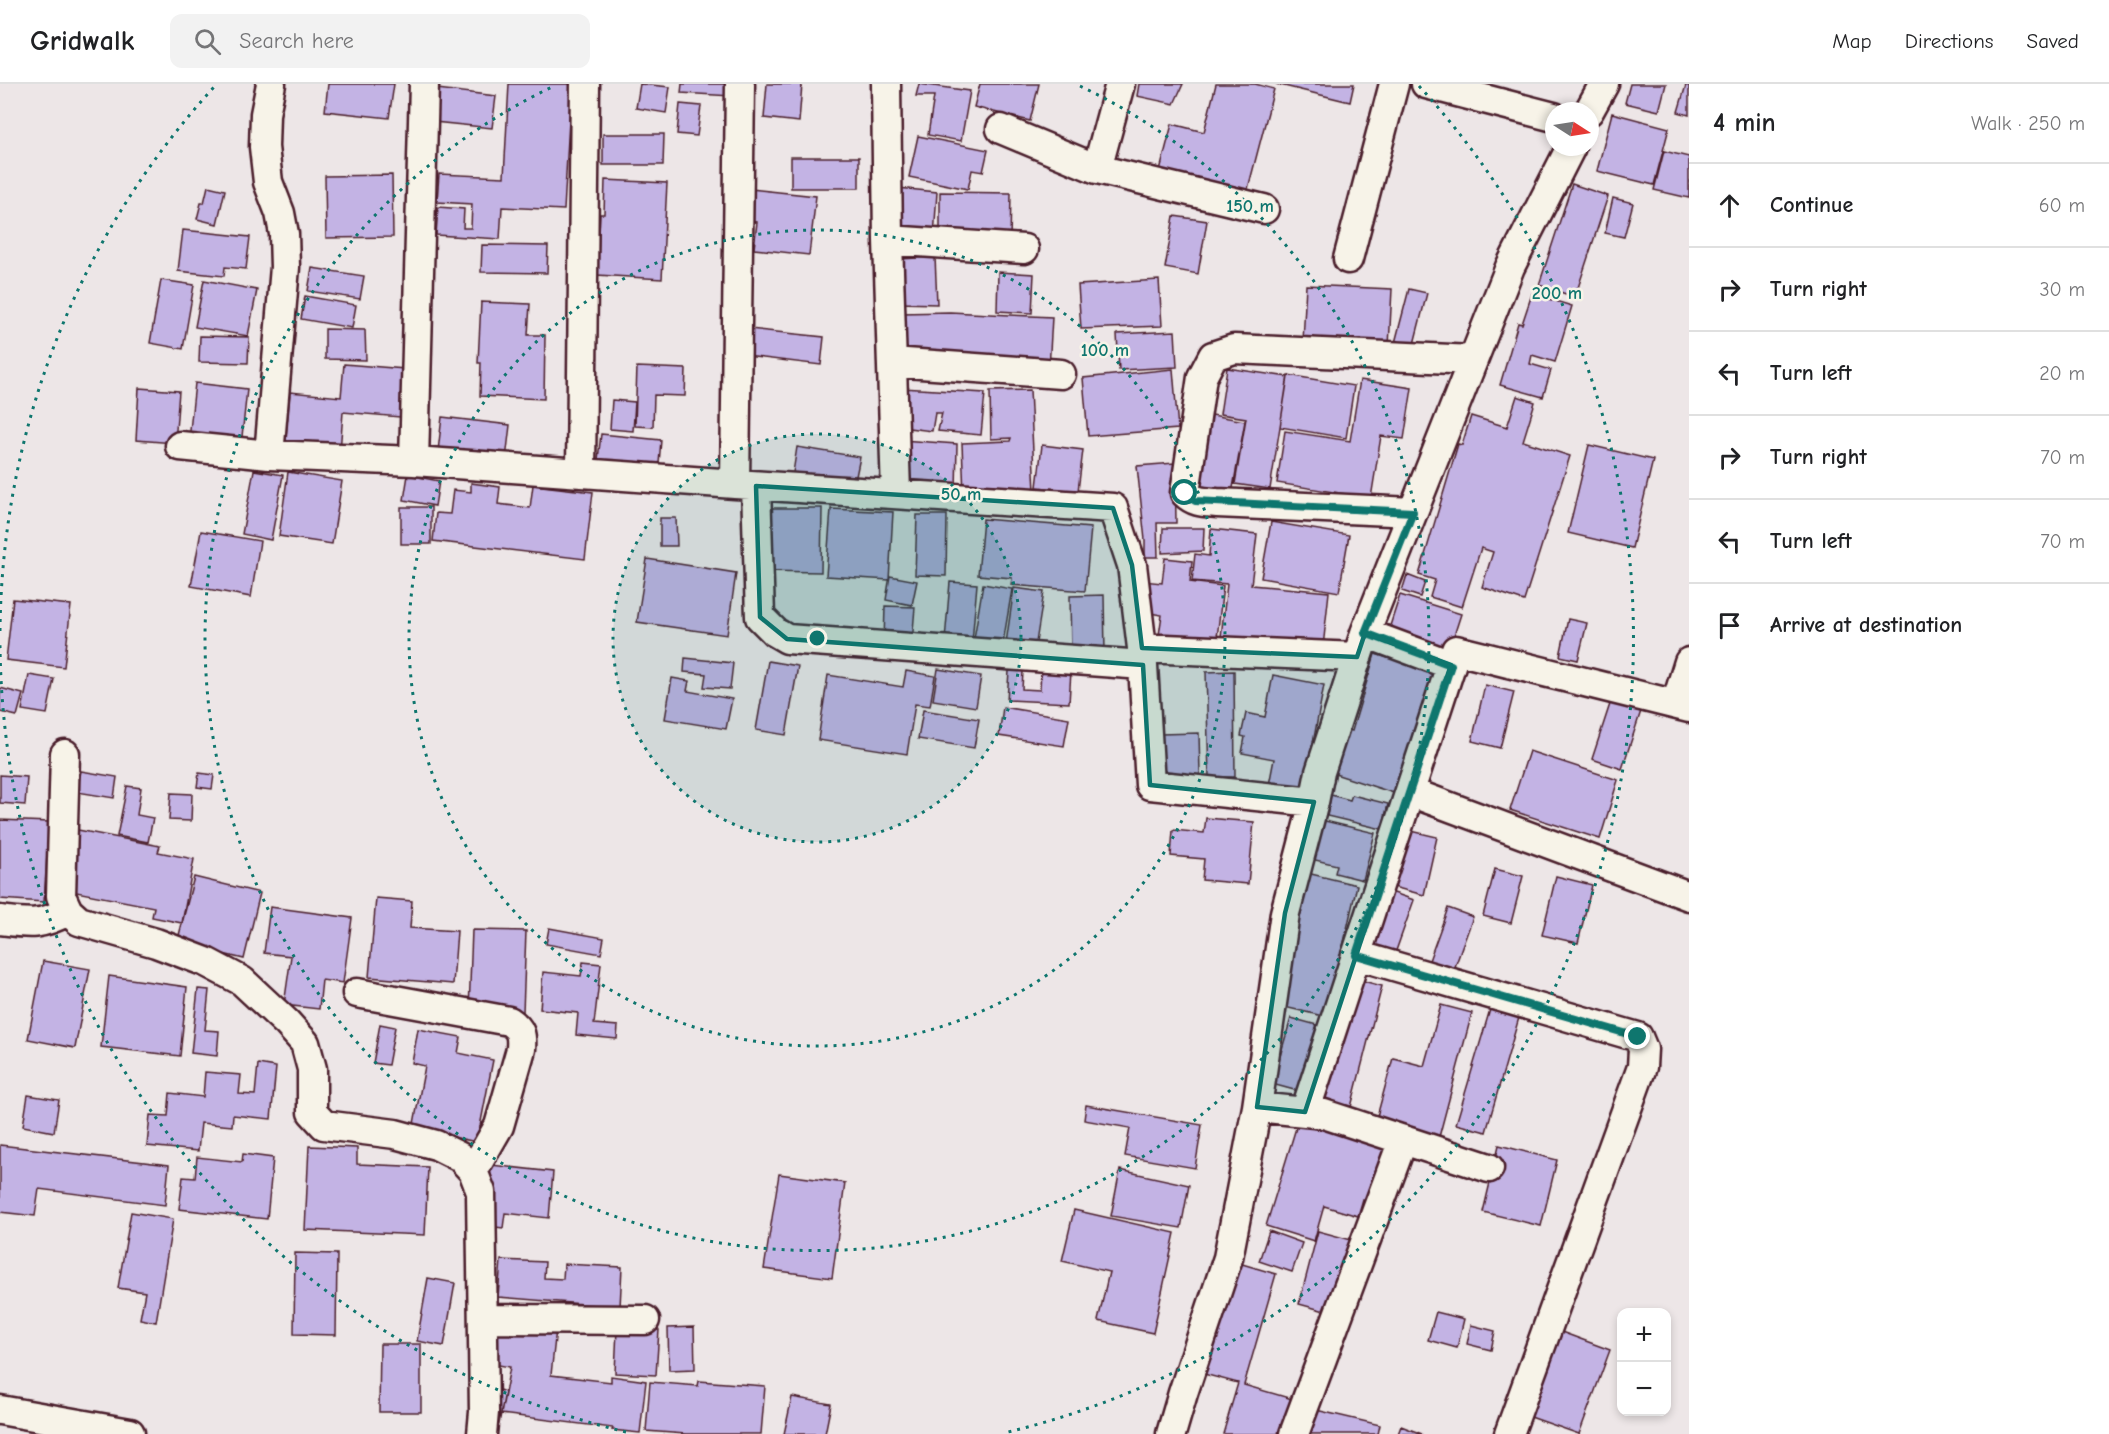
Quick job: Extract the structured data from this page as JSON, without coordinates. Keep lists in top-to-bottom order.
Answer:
{
  "north": "right",
  "page": {
    "header": "Gridwalk",
    "search": "Search here",
    "nav": ["Map", "Directions", "Saved"],
    "heading": ["4 min", "Walk · 250 m"],
    "list": [
      ["Continue", "60 m"],
      ["Turn right", "30 m"],
      ["Turn left", "20 m"],
      ["Turn right", "70 m"],
      ["Turn left", "70 m"],
      "Arrive at destination"
    ],
    "map_buttons": ["+", "−"]
  },
  "rings": [
    "150 m",
    "200 m",
    "100 m",
    "50 m"
  ]
}
